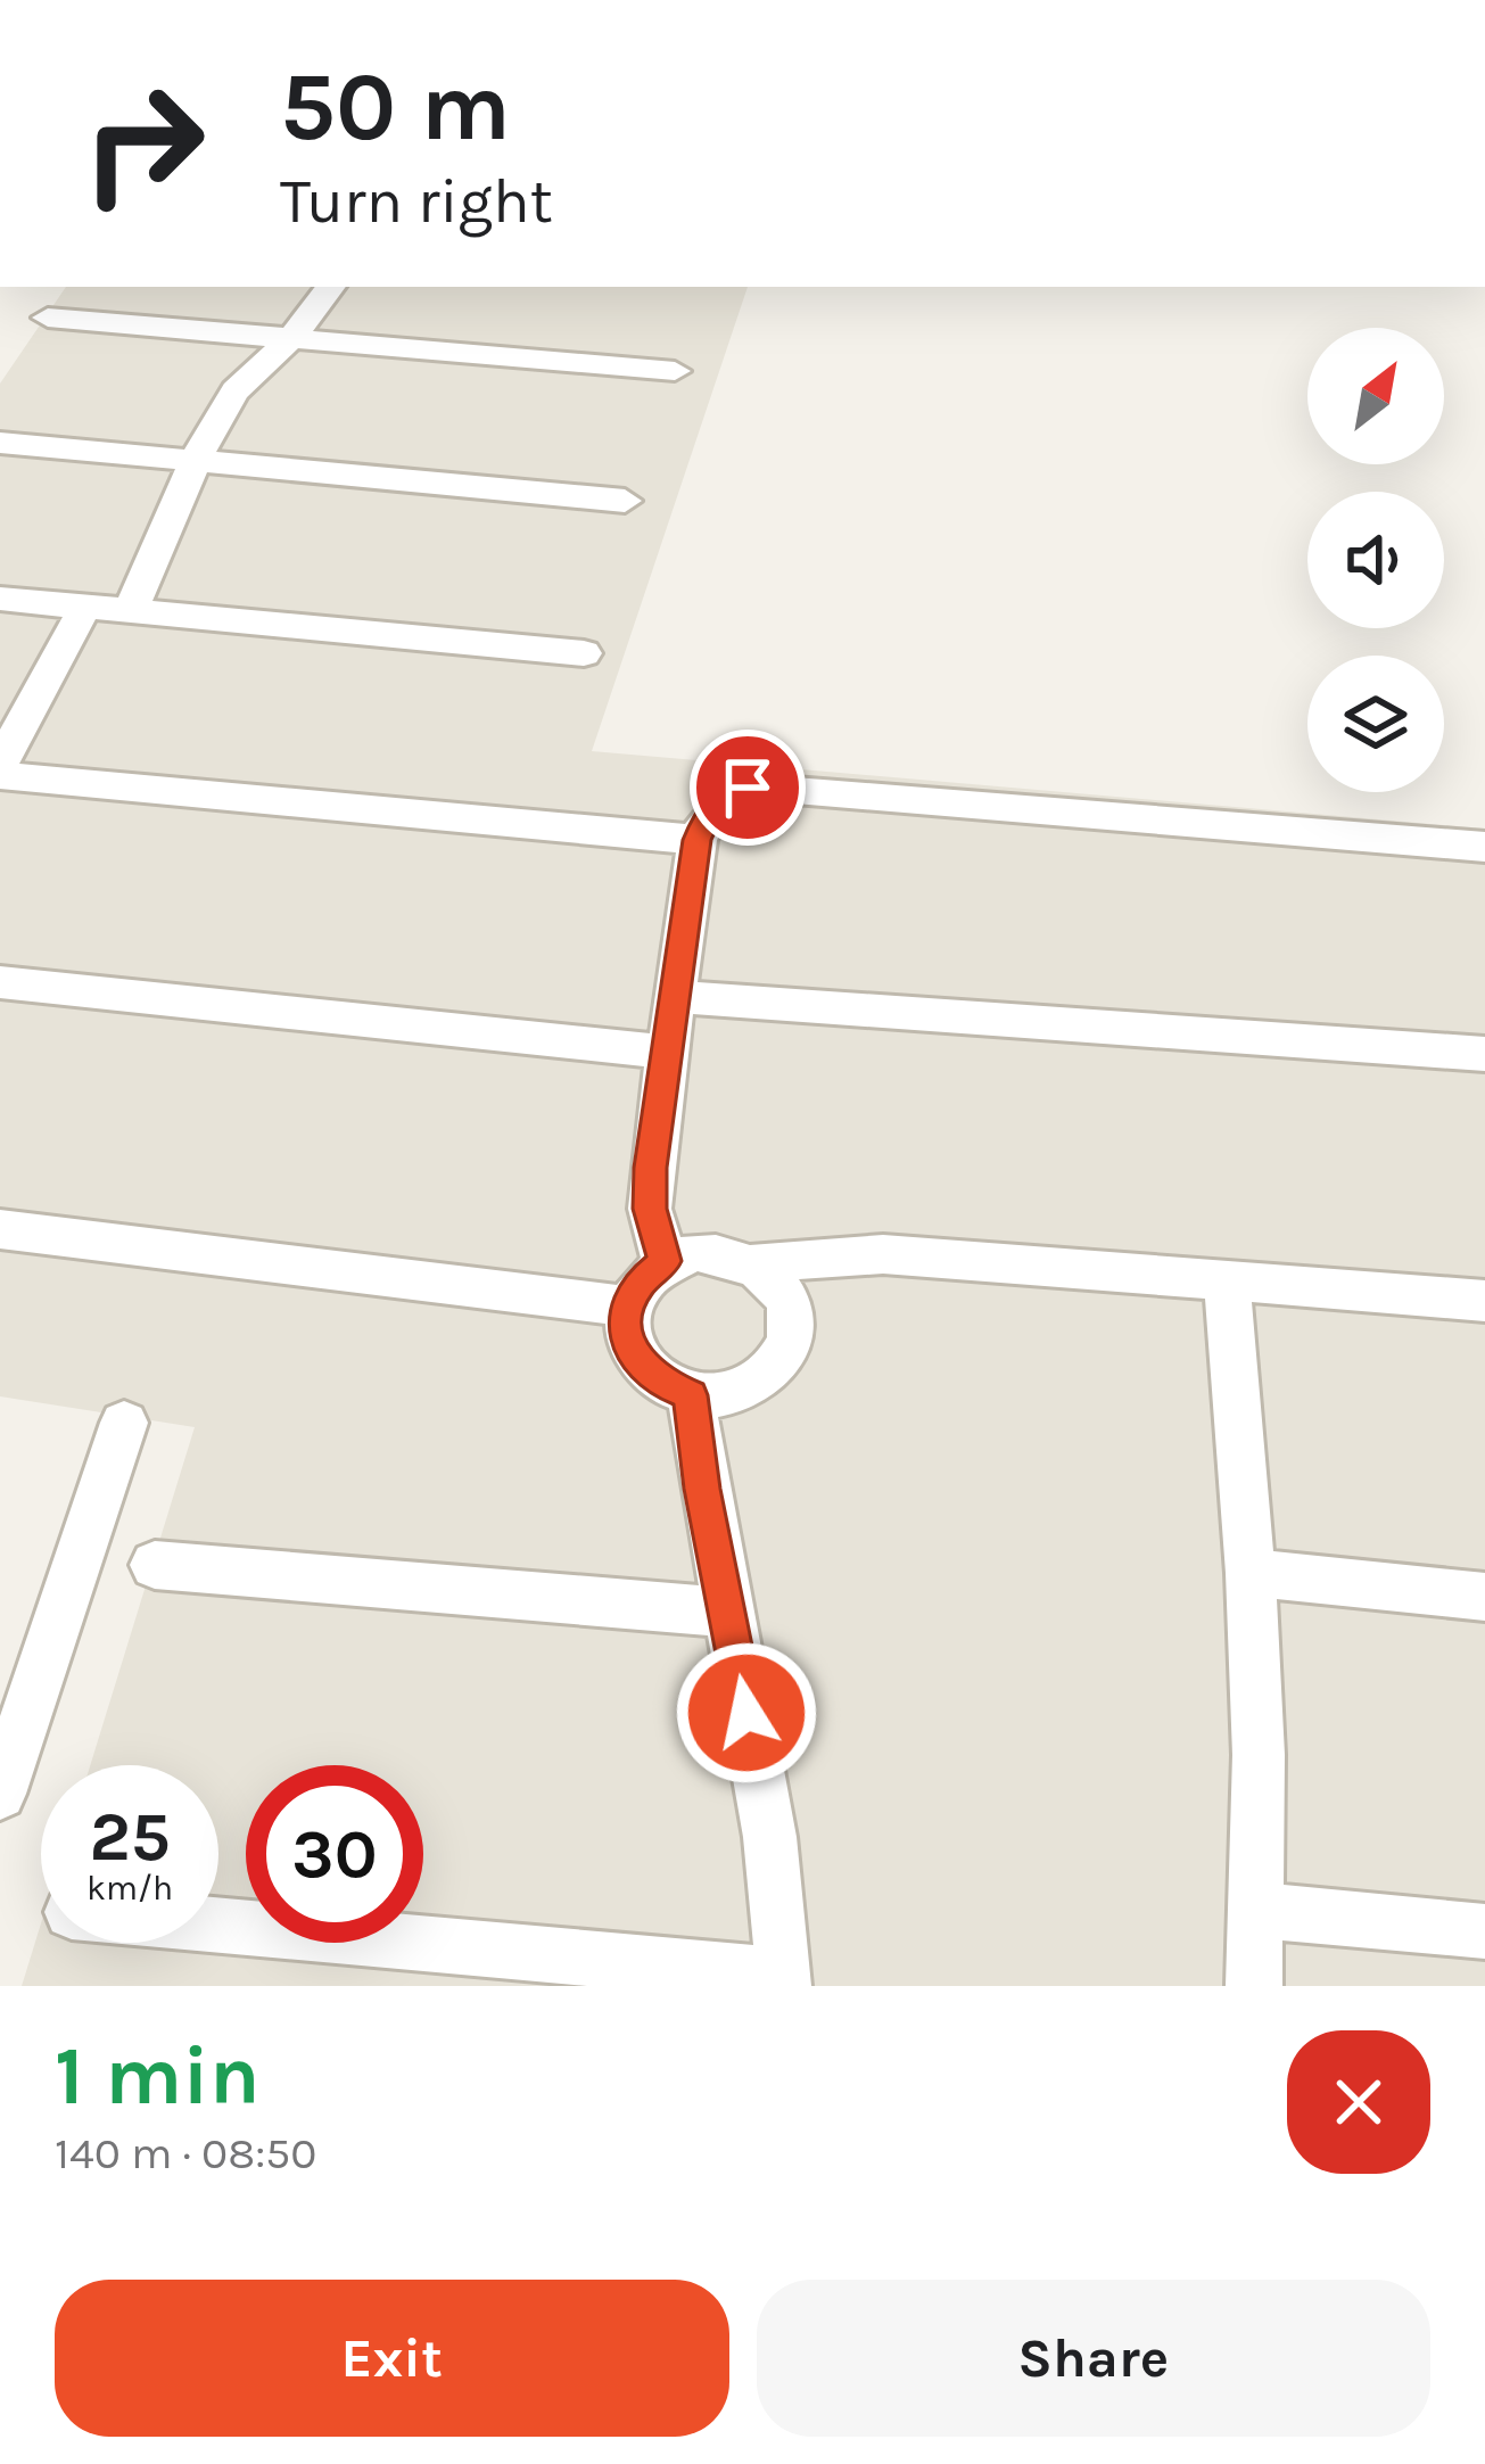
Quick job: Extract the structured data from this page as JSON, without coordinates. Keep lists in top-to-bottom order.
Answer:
{
  "north": "top right",
  "page": {
    "turn": ["50 m", "Turn right"],
    "speed": "25 km/h",
    "limit": "30",
    "heading": ["1 min", "140 m · 08:50"],
    "buttons": ["Exit", "Share"]
  }
}
